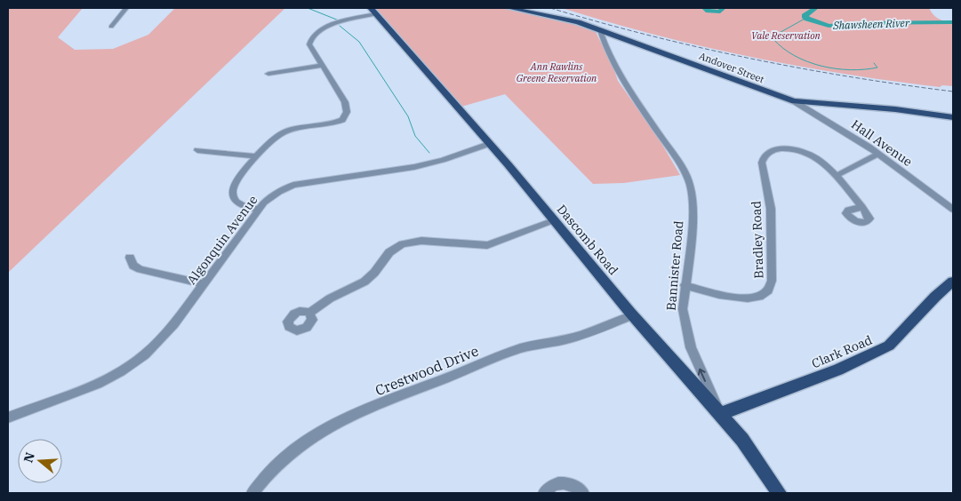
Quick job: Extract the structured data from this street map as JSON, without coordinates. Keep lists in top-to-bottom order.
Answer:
{
  "streets": {
    "main road": ["Andover Street", "Dascomb Road", "Clark Road"],
    "street": [
      "Hall Avenue",
      "Algonquin Avenue",
      "Bradley Road",
      "Bannister Road",
      "Crestwood Drive"
    ]
  },
  "crossings": [
    ["Andover Street", "Hall Avenue"],
    ["Andover Street", "Bannister Road"],
    ["Algonquin Avenue", "Dascomb Road"],
    ["Dascomb Road", "Bannister Road"],
    ["Dascomb Road", "Clark Road"],
    ["Dascomb Road", "Crestwood Drive"],
    ["Bradley Road", "Bannister Road"],
    ["Bannister Road", "Clark Road"]
  ],
  "water": ["Shawsheen River"],
  "parks": ["Vale Reservation", "Ann Rawlins Greene Reservation"],
  "north": "left"
}
